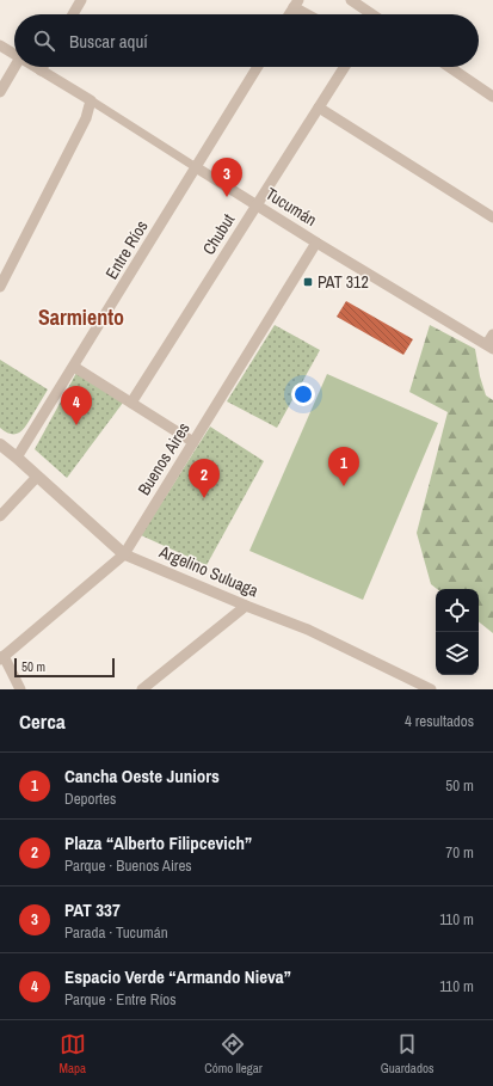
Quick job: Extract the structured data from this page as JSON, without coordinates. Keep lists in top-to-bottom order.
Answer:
{
  "streets": {
    "street": [
      "Tucumán",
      "Chubut",
      "Entre Ríos",
      "Buenos Aires",
      "Argelino Suluaga"
    ]
  },
  "crossings": [
    ["Tucumán", "Chubut"],
    ["Tucumán", "Entre Ríos"],
    ["Tucumán", "Buenos Aires"],
    ["Entre Ríos", "Argelino Suluaga"],
    ["Buenos Aires", "Argelino Suluaga"]
  ],
  "districts": ["Sarmiento"],
  "places": {
    "transit": ["PAT 312"]
  },
  "scale_bar": "50 m",
  "page": {
    "search": "Buscar aquí",
    "pins": [
      "3",
      "4",
      "1",
      "2"
    ],
    "scale": "50 m",
    "heading": ["Cerca", "4 resultados"],
    "list": [
      {
        "mark": "1",
        "name": "Cancha Oeste Juniors",
        "note": "Deportes",
        "value": "50 m"
      },
      {
        "mark": "2",
        "name": "Plaza “Alberto Filipcevich”",
        "note": "Parque · Buenos Aires",
        "value": "70 m"
      },
      {
        "mark": "3",
        "name": "PAT 337",
        "note": "Parada · Tucumán",
        "value": "110 m"
      },
      {
        "mark": "4",
        "name": "Espacio Verde “Armando Nieva”",
        "note": "Parque · Entre Ríos",
        "value": "110 m"
      }
    ],
    "nav": ["Mapa", "Cómo llegar", "Guardados"]
  }
}
